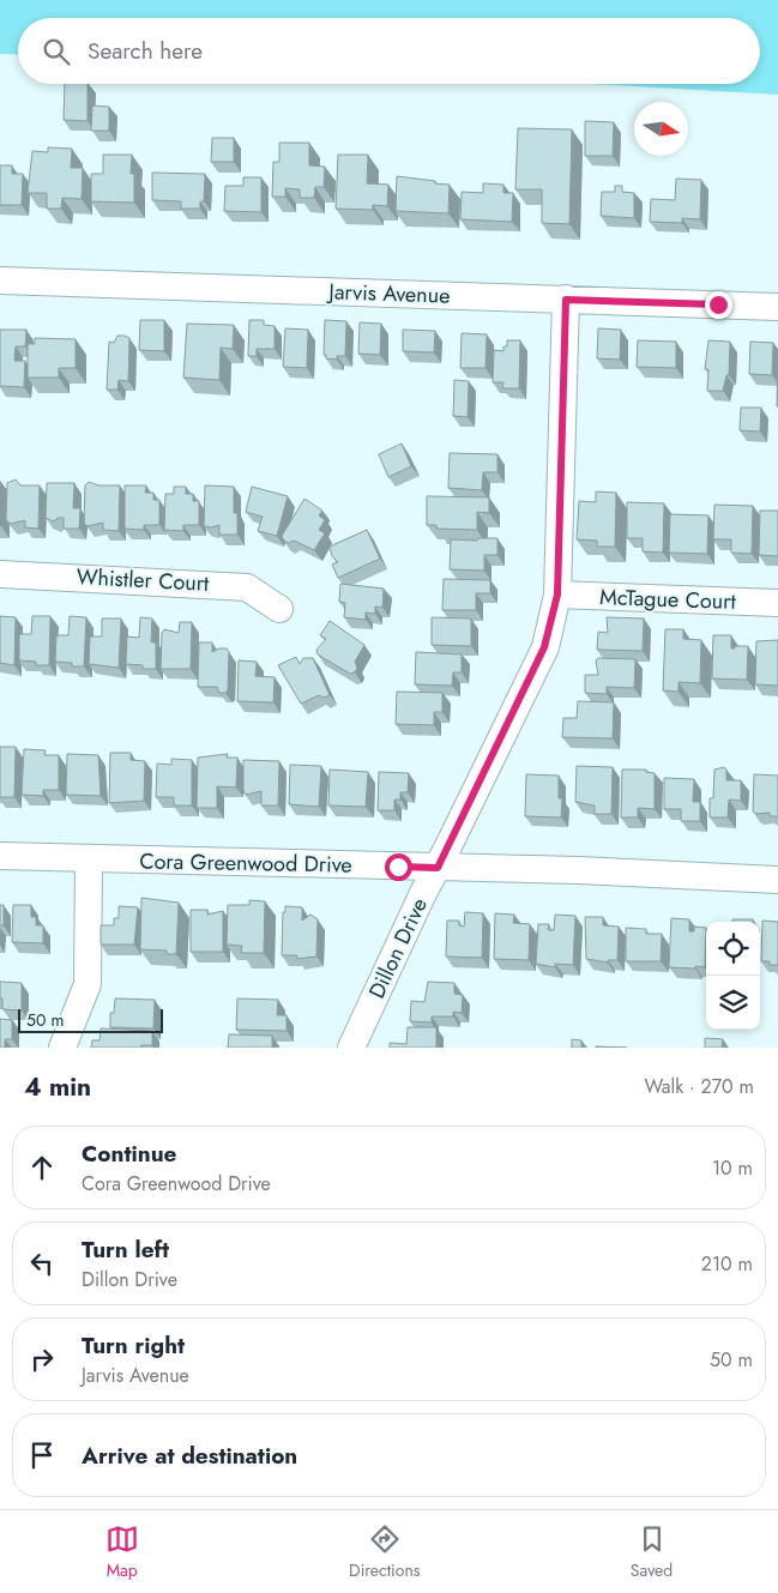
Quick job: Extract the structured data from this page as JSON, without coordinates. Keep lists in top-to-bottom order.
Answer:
{
  "streets": {
    "street": [
      "Jarvis Avenue",
      "Whistler Court",
      "McTague Court",
      "Cora Greenwood Drive",
      "Dillon Drive"
    ]
  },
  "crossings": [
    ["Jarvis Avenue", "Dillon Drive"],
    ["McTague Court", "Dillon Drive"],
    ["Cora Greenwood Drive", "Dillon Drive"]
  ],
  "scale_bar": "50 m",
  "north": "right",
  "page": {
    "search": "Search here",
    "scale": "50 m",
    "heading": ["4 min", "Walk · 270 m"],
    "list": [
      ["Continue", "Cora Greenwood Drive", "10 m"],
      ["Turn left", "Dillon Drive", "210 m"],
      ["Turn right", "Jarvis Avenue", "50 m"],
      "Arrive at destination"
    ],
    "nav": ["Map", "Directions", "Saved"]
  }
}
